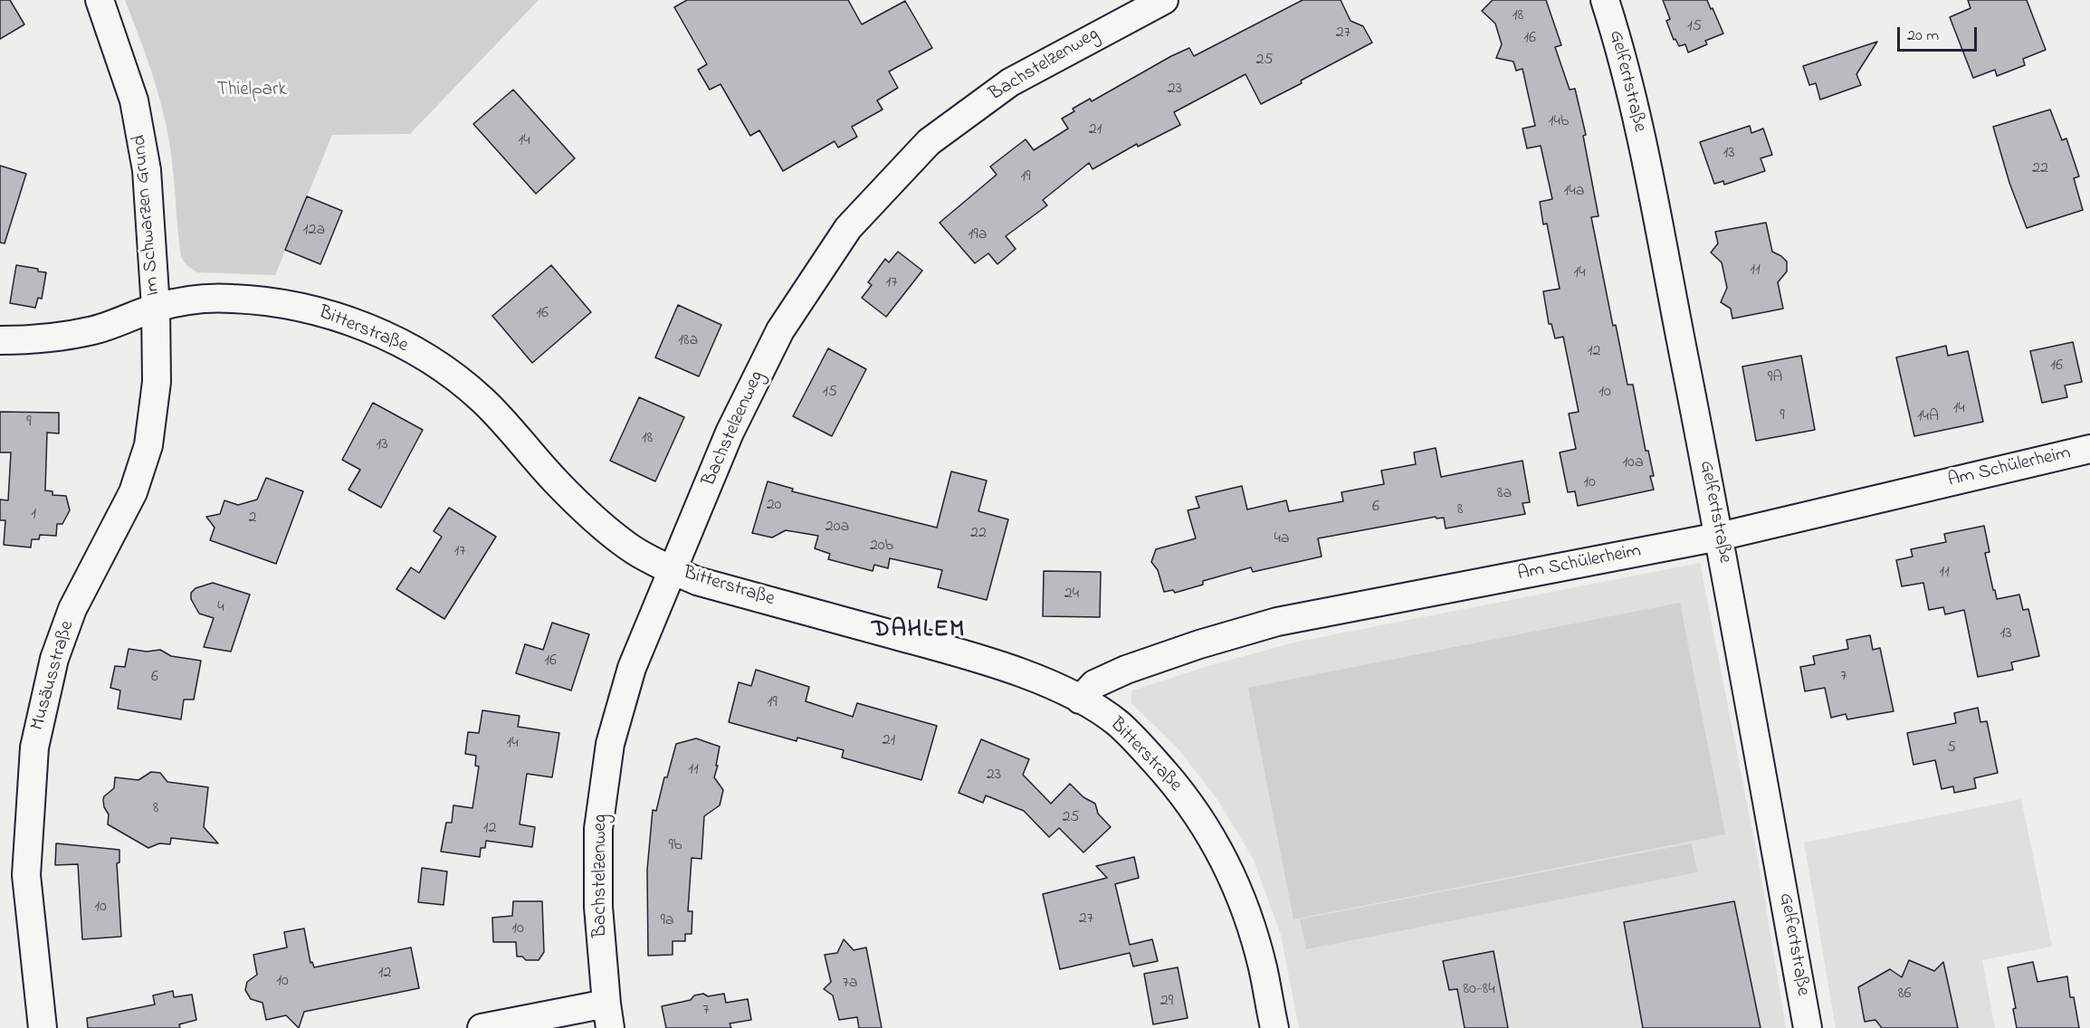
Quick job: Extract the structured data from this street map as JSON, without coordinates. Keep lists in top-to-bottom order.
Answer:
{
  "streets": {
    "street": [
      "Bachstelzenweg",
      "Gelfertstraße",
      "Im Schwarzen Grund",
      "Bitterstraße",
      "Am Schülerheim",
      "Musäusstraße"
    ]
  },
  "crossings": [
    ["Bachstelzenweg", "Bitterstraße"],
    ["Gelfertstraße", "Am Schülerheim"],
    ["Im Schwarzen Grund", "Bitterstraße"],
    ["Im Schwarzen Grund", "Musäusstraße"],
    ["Bitterstraße", "Am Schülerheim"],
    ["Bitterstraße", "Musäusstraße"]
  ],
  "districts": ["DAHLEM"],
  "parks": ["Thielpark"],
  "house_numbers": [
    "18",
    "15",
    "27",
    "16",
    "25",
    "23",
    "14b",
    "21",
    "14",
    "13",
    "22",
    "19",
    "14a",
    "12a",
    "19a",
    "11",
    "14",
    "17",
    "16",
    "18a",
    "12",
    "16",
    "9A",
    "15",
    "10",
    "14",
    "9",
    "14A",
    "9",
    "18",
    "13",
    "10a",
    "10",
    "8a",
    "20",
    "6",
    "8",
    "1",
    "2",
    "20a",
    "22",
    "4a",
    "20b",
    "17",
    "11",
    "24",
    "4",
    "13",
    "16",
    "7",
    "6",
    "19",
    "21",
    "14",
    "5",
    "11",
    "23",
    "8",
    "25",
    "12",
    "9b",
    "10",
    "27",
    "9a",
    "10",
    "12",
    "10",
    "7a",
    "80-84",
    "86",
    "29",
    "7"
  ],
  "scale_bar": "20 m"
}
